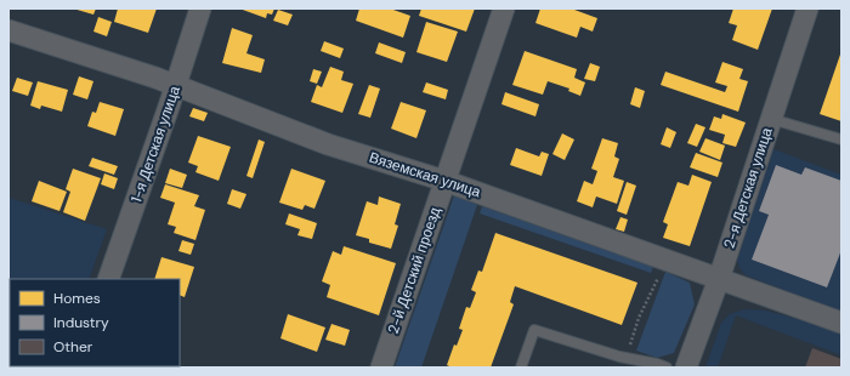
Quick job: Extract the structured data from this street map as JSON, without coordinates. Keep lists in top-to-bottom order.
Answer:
{
  "streets": {
    "street": [
      "1-я Детская улица",
      "Вяземская улица",
      "2-я Детская улица",
      "2-й Детский проезд"
    ]
  },
  "crossings": [
    ["1-я Детская улица", "Вяземская улица"],
    ["Вяземская улица", "2-я Детская улица"],
    ["Вяземская улица", "2-й Детский проезд"]
  ],
  "legend": ["Homes", "Industry", "Other"]
}
